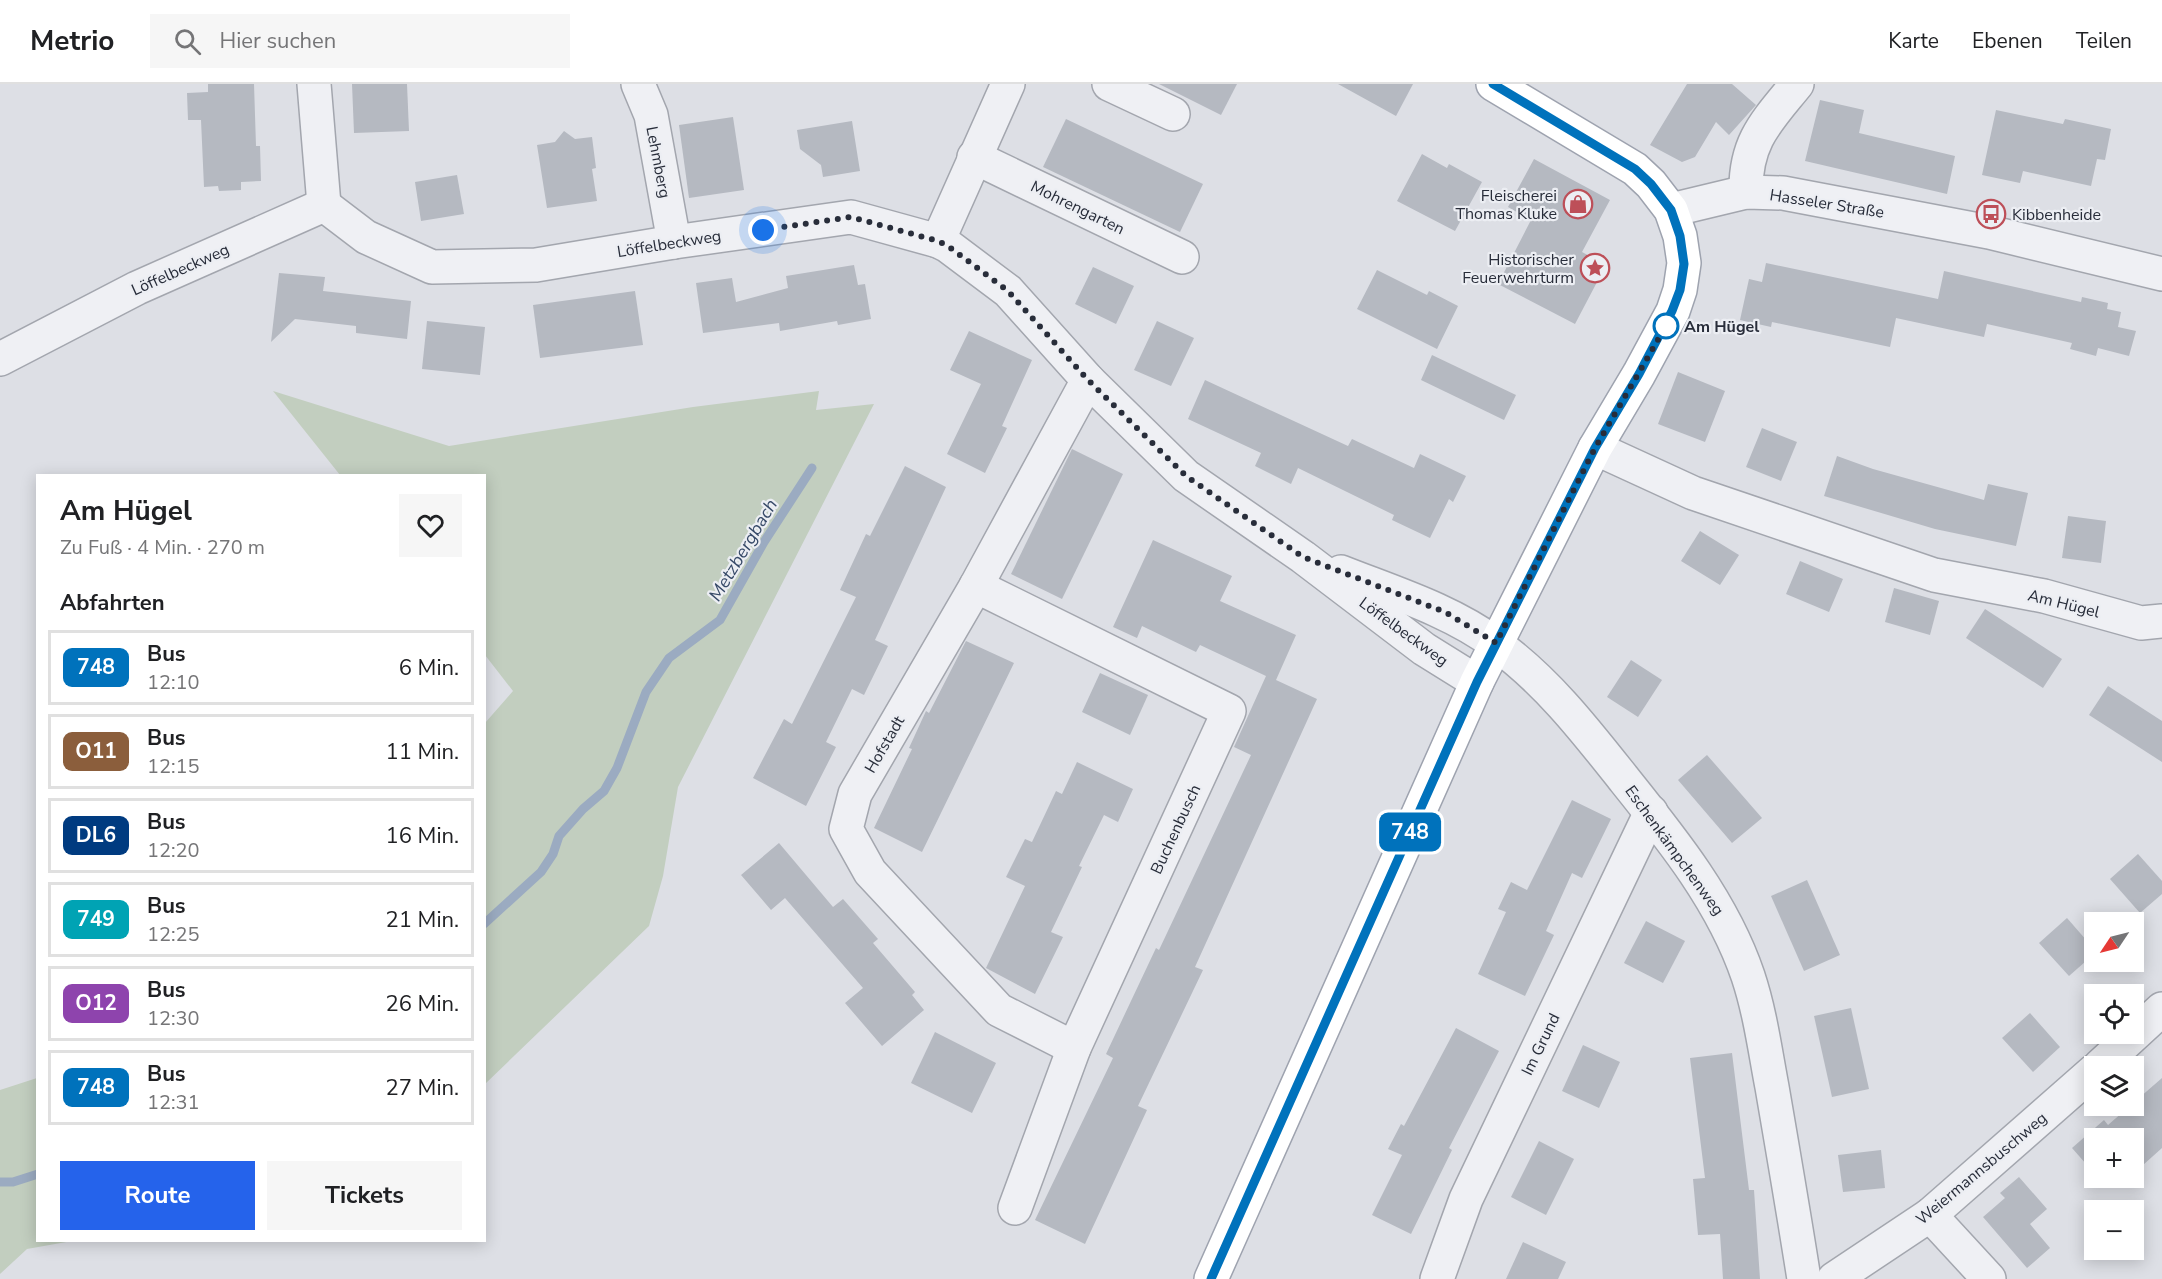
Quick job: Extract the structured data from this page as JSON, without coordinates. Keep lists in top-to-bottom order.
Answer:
{
  "streets": {
    "street": [
      "Lehmberg",
      "Hasseler Straße",
      "Mohrengarten",
      "Löffelbeckweg",
      "Am Hügel",
      "Hofstadt",
      "Buchenbusch",
      "Eschenkämpchenweg",
      "Im Grund",
      "Weiermannsbuschweg"
    ]
  },
  "crossings": [
    ["Lehmberg", "Löffelbeckweg"],
    ["Löffelbeckweg", "Hofstadt"],
    ["Löffelbeckweg", "Eschenkämpchenweg"],
    ["Hofstadt", "Buchenbusch"],
    ["Eschenkämpchenweg", "Im Grund"]
  ],
  "water": ["Metzbergbach"],
  "places": {
    "shop": ["Fleischerei Thomas Kluke"],
    "bus stop": ["Kibbenheide"],
    "place": ["Historischer Feuerwehrturm"],
    "other": ["Am Hügel"]
  },
  "lines": ["bus line 748"],
  "north": "bottom left",
  "page": {
    "header": "Metrio",
    "search": "Hier suchen",
    "nav": ["Karte", "Ebenen", "Teilen"],
    "on_map": "748",
    "heading": [
      ["Am Hügel", "Zu Fuß · 4 Min. · 270 m"],
      "Abfahrten"
    ],
    "list": [
      {
        "mark": "748",
        "name": "Bus",
        "note": "12:10",
        "value": "6 Min."
      },
      {
        "mark": "O11",
        "name": "Bus",
        "note": "12:15",
        "value": "11 Min."
      },
      {
        "mark": "DL6",
        "name": "Bus",
        "note": "12:20",
        "value": "16 Min."
      },
      {
        "mark": "749",
        "name": "Bus",
        "note": "12:25",
        "value": "21 Min."
      },
      {
        "mark": "O12",
        "name": "Bus",
        "note": "12:30",
        "value": "26 Min."
      },
      {
        "mark": "748",
        "name": "Bus",
        "note": "12:31",
        "value": "27 Min."
      }
    ],
    "map_buttons": ["+", "−"],
    "buttons": ["Route", "Tickets"]
  }
}
